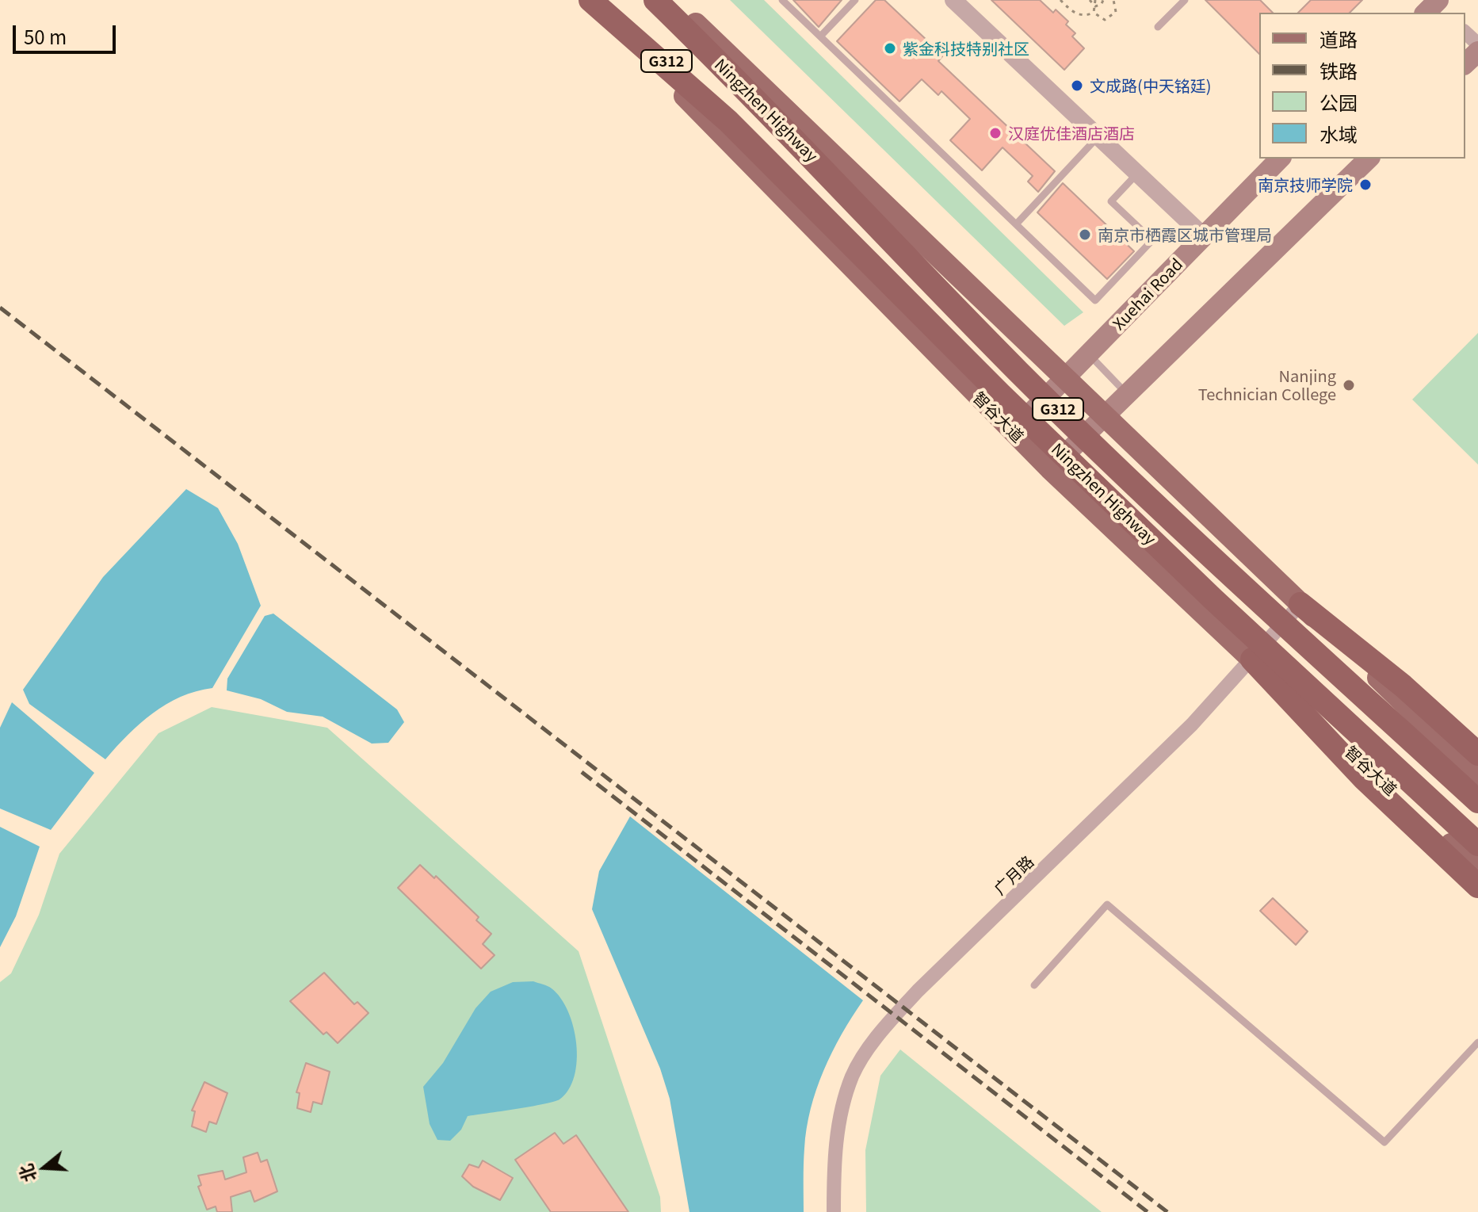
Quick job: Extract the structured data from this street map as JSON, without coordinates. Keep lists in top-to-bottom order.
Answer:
{
  "streets": {
    "highway": ["G312", "Ningzhen Highway"],
    "main road": ["Xuehai Road", "智谷大道"],
    "street": ["广月路"]
  },
  "crossings": [
    ["G312", "Xuehai Road"],
    ["G312", "广月路"],
    ["Xuehai Road", "智谷大道"],
    ["智谷大道", "广月路"]
  ],
  "places": [
    "紫金科技特别社区",
    "文成路(中天铭廷)",
    "汉庭优佳酒店酒店",
    "南京技师学院",
    "南京市栖霞区城市管理局",
    "Nanjing Technician College"
  ],
  "legend": [
    "道路",
    "铁路",
    "公园",
    "水域"
  ],
  "scale_bar": "50 m",
  "north": "left"
}
